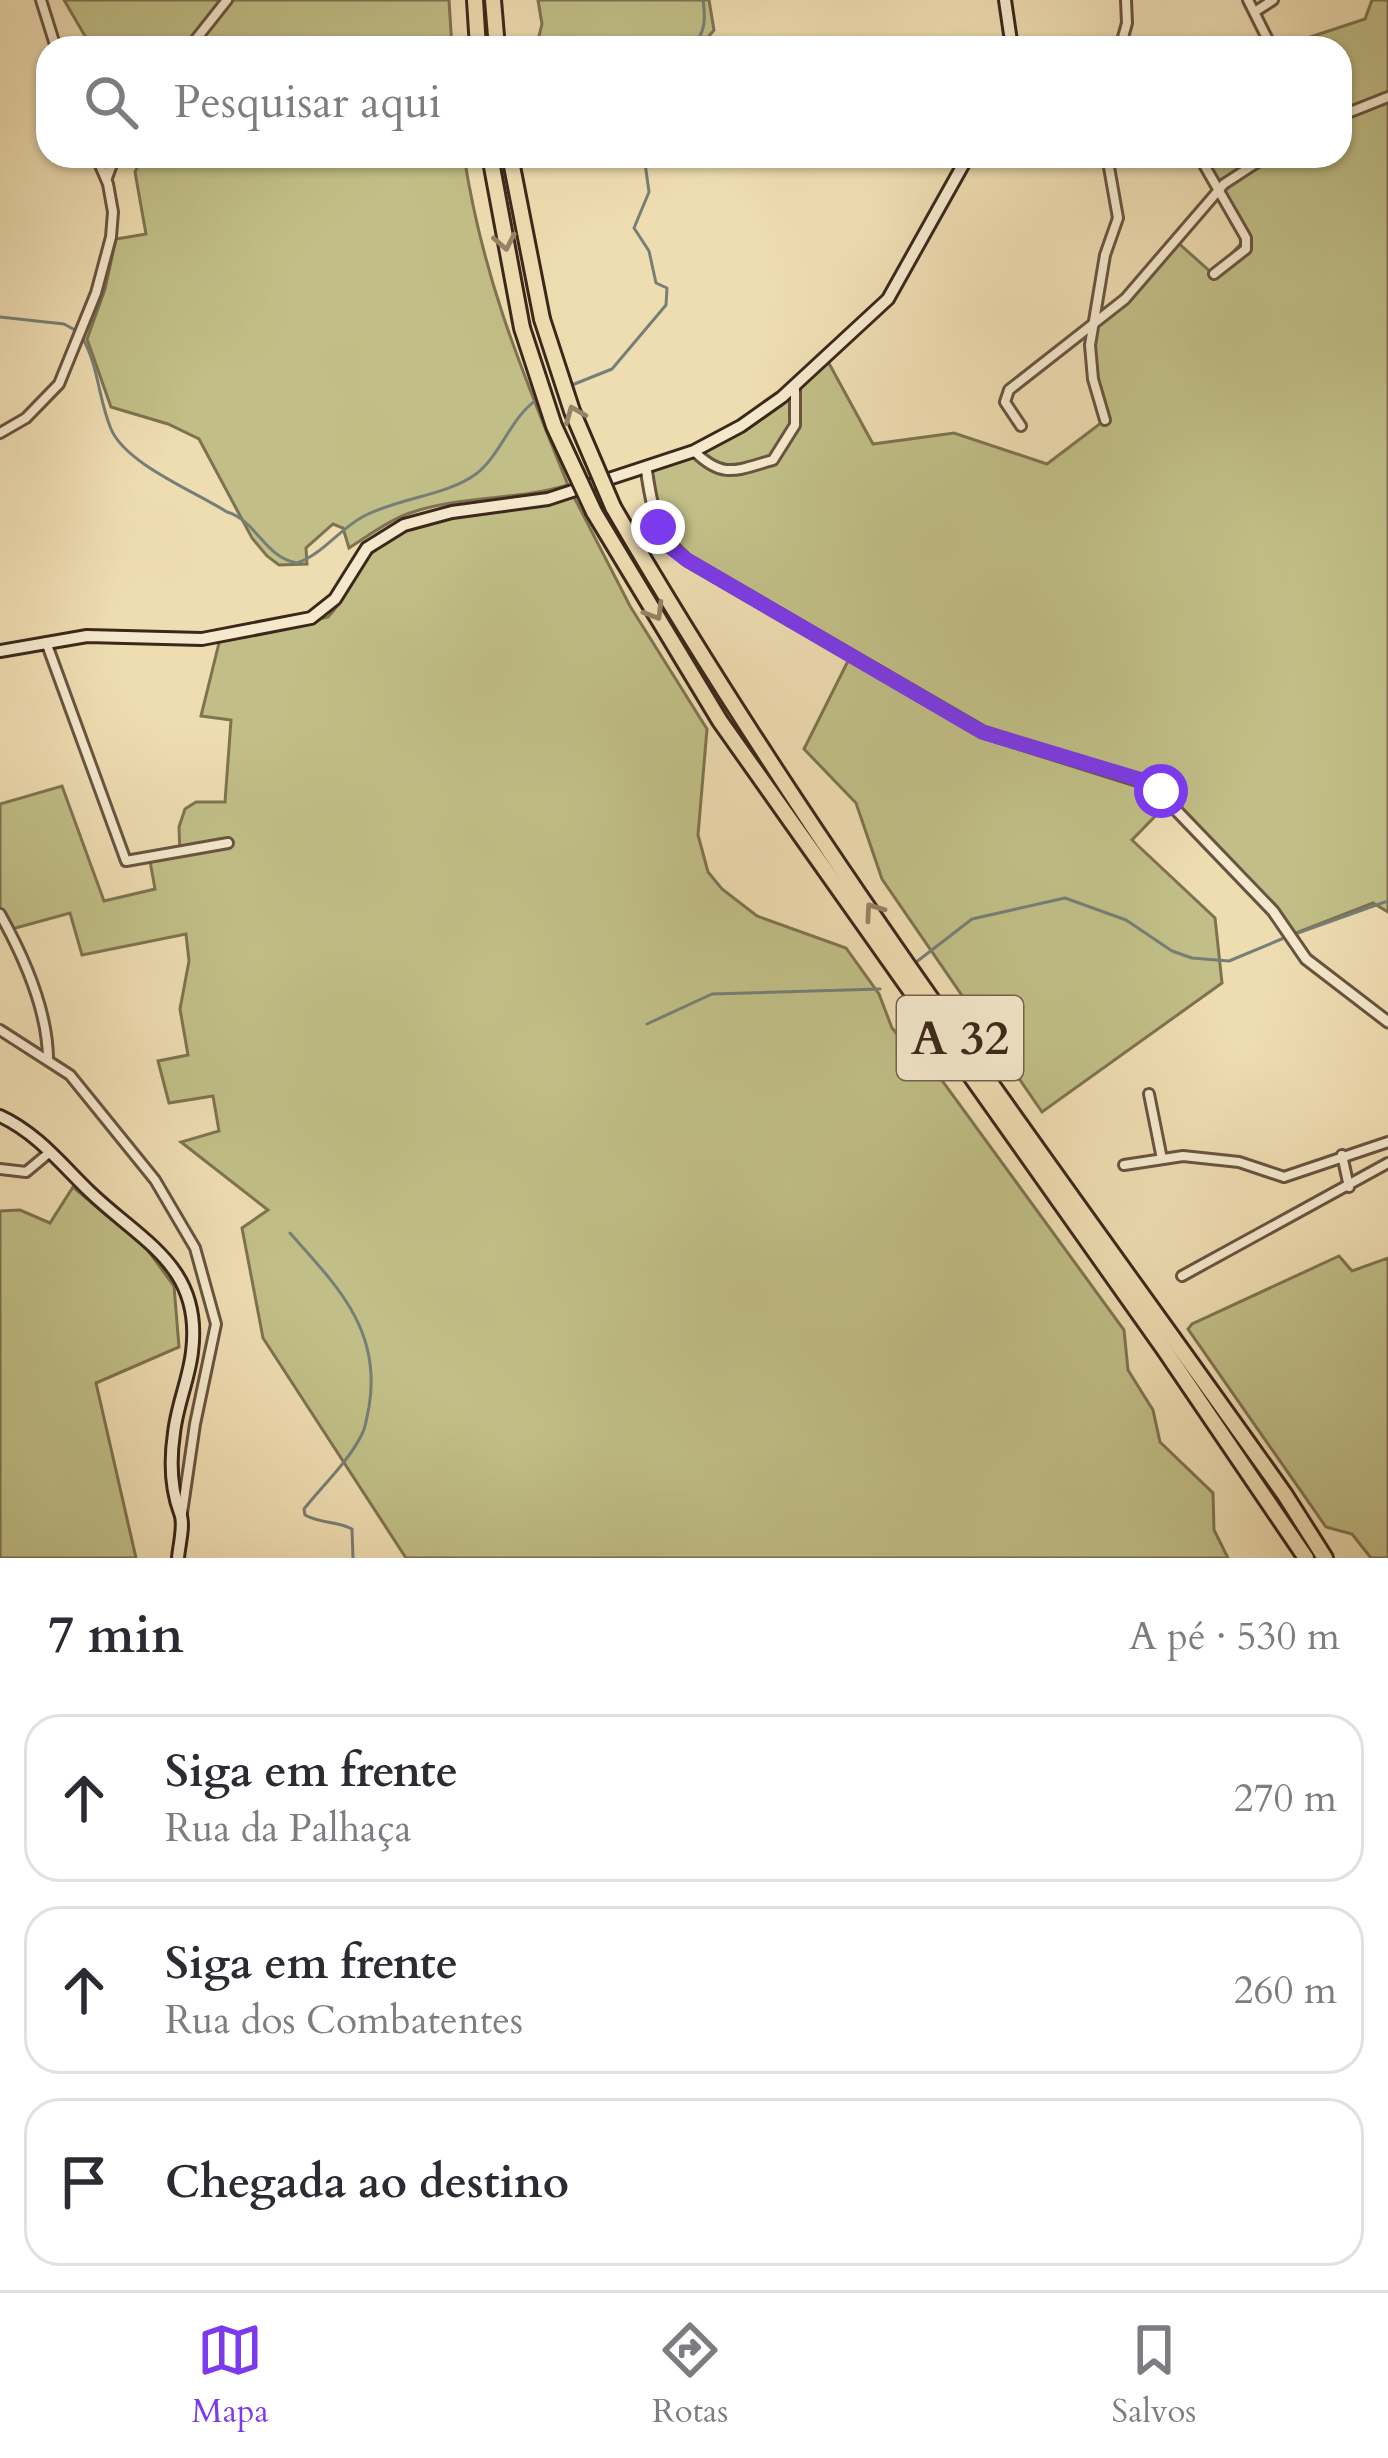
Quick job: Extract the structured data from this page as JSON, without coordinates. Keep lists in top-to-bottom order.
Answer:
{
  "streets": {
    "highway": ["A 32"]
  },
  "page": {
    "search": "Pesquisar aqui",
    "heading": ["7 min", "A pé · 530 m"],
    "list": [
      ["Siga em frente", "Rua da Palhaça", "270 m"],
      ["Siga em frente", "Rua dos Combatentes", "260 m"],
      "Chegada ao destino"
    ],
    "nav": ["Mapa", "Rotas", "Salvos"]
  }
}
